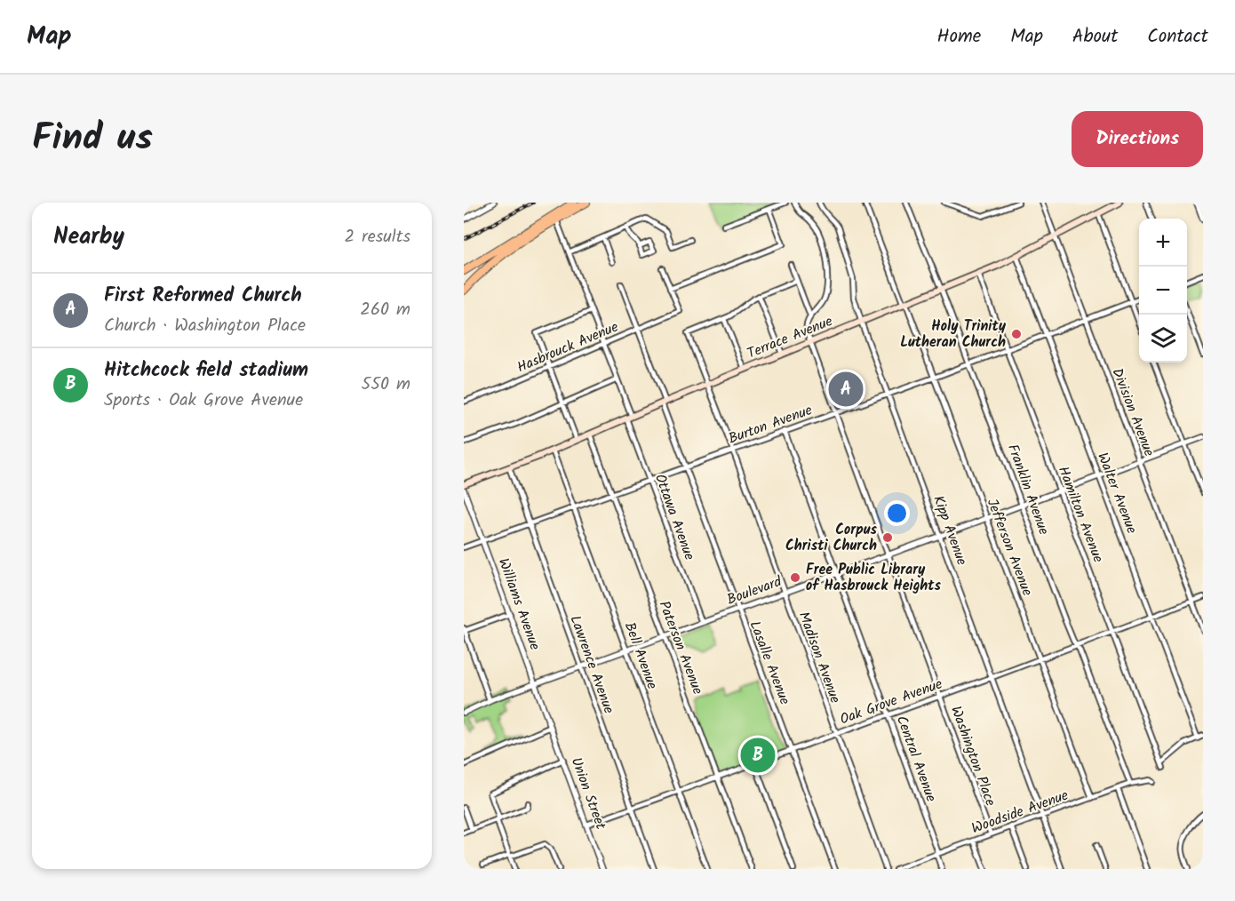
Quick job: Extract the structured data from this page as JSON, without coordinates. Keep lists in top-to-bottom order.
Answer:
{
  "streets": {
    "main road": ["Terrace Avenue"],
    "street": [
      "Hasbrouck Avenue",
      "Division Avenue",
      "Burton Avenue",
      "Franklin Avenue",
      "Walter Avenue",
      "Hamilton Avenue",
      "Ottawa Avenue",
      "Kipp Avenue",
      "Jefferson Avenue",
      "Boulevard",
      "Williams Avenue",
      "Paterson Avenue",
      "Bell Avenue",
      "Madison Avenue",
      "Lasalle Avenue",
      "Lawrence Avenue",
      "Oak Grove Avenue",
      "Washington Place",
      "Central Avenue",
      "Union Street",
      "Woodside Avenue"
    ]
  },
  "crossings": [
    ["Terrace Avenue", "Division Avenue"],
    ["Terrace Avenue", "Franklin Avenue"],
    ["Terrace Avenue", "Walter Avenue"],
    ["Terrace Avenue", "Hamilton Avenue"],
    ["Terrace Avenue", "Ottawa Avenue"],
    ["Terrace Avenue", "Kipp Avenue"],
    ["Terrace Avenue", "Jefferson Avenue"],
    ["Terrace Avenue", "Paterson Avenue"],
    ["Terrace Avenue", "Bell Avenue"],
    ["Terrace Avenue", "Madison Avenue"],
    ["Terrace Avenue", "Lasalle Avenue"],
    ["Terrace Avenue", "Lawrence Avenue"],
    ["Terrace Avenue", "Washington Place"],
    ["Hasbrouck Avenue", "Ottawa Avenue"],
    ["Hasbrouck Avenue", "Lasalle Avenue"],
    ["Division Avenue", "Burton Avenue"],
    ["Division Avenue", "Boulevard"],
    ["Division Avenue", "Oak Grove Avenue"],
    ["Burton Avenue", "Franklin Avenue"],
    ["Burton Avenue", "Walter Avenue"],
    ["Burton Avenue", "Hamilton Avenue"],
    ["Burton Avenue", "Ottawa Avenue"],
    ["Burton Avenue", "Kipp Avenue"],
    ["Burton Avenue", "Jefferson Avenue"],
    ["Burton Avenue", "Williams Avenue"],
    ["Burton Avenue", "Paterson Avenue"],
    ["Burton Avenue", "Bell Avenue"],
    ["Burton Avenue", "Madison Avenue"],
    ["Burton Avenue", "Lasalle Avenue"],
    ["Burton Avenue", "Lawrence Avenue"],
    ["Burton Avenue", "Washington Place"],
    ["Burton Avenue", "Central Avenue"],
    ["Franklin Avenue", "Boulevard"],
    ["Franklin Avenue", "Oak Grove Avenue"],
    ["Franklin Avenue", "Woodside Avenue"],
    ["Walter Avenue", "Hamilton Avenue"],
    ["Walter Avenue", "Boulevard"],
    ["Walter Avenue", "Oak Grove Avenue"],
    ["Hamilton Avenue", "Boulevard"],
    ["Hamilton Avenue", "Oak Grove Avenue"],
    ["Ottawa Avenue", "Boulevard"],
    ["Kipp Avenue", "Boulevard"],
    ["Kipp Avenue", "Oak Grove Avenue"],
    ["Kipp Avenue", "Woodside Avenue"],
    ["Jefferson Avenue", "Boulevard"],
    ["Jefferson Avenue", "Oak Grove Avenue"],
    ["Jefferson Avenue", "Woodside Avenue"],
    ["Boulevard", "Williams Avenue"],
    ["Boulevard", "Paterson Avenue"],
    ["Boulevard", "Bell Avenue"],
    ["Boulevard", "Madison Avenue"],
    ["Boulevard", "Lasalle Avenue"],
    ["Boulevard", "Lawrence Avenue"],
    ["Boulevard", "Washington Place"],
    ["Boulevard", "Central Avenue"],
    ["Williams Avenue", "Union Street"],
    ["Paterson Avenue", "Oak Grove Avenue"],
    ["Bell Avenue", "Oak Grove Avenue"],
    ["Madison Avenue", "Oak Grove Avenue"],
    ["Lasalle Avenue", "Oak Grove Avenue"],
    ["Lawrence Avenue", "Oak Grove Avenue"],
    ["Oak Grove Avenue", "Washington Place"],
    ["Oak Grove Avenue", "Central Avenue"],
    ["Oak Grove Avenue", "Union Street"],
    ["Washington Place", "Woodside Avenue"],
    ["Central Avenue", "Woodside Avenue"]
  ],
  "places": ["Holy Trinity Lutheran Church", "Corpus Christi Church", "Free Public Library of Hasbrouck Heights"],
  "page": {
    "header": "Map",
    "nav": [
      "Home",
      "Map",
      "About",
      "Contact"
    ],
    "title": "Find us",
    "buttons": "Directions",
    "heading": ["Nearby", "2 results"],
    "map_buttons": ["+", "−"],
    "list": [
      {
        "mark": "A",
        "name": "First Reformed Church",
        "note": "Church · Washington Place",
        "value": "260 m"
      },
      {
        "mark": "B",
        "name": "Hitchcock field stadium",
        "note": "Sports · Oak Grove Avenue",
        "value": "550 m"
      }
    ],
    "pins": ["A", "B"]
  }
}
